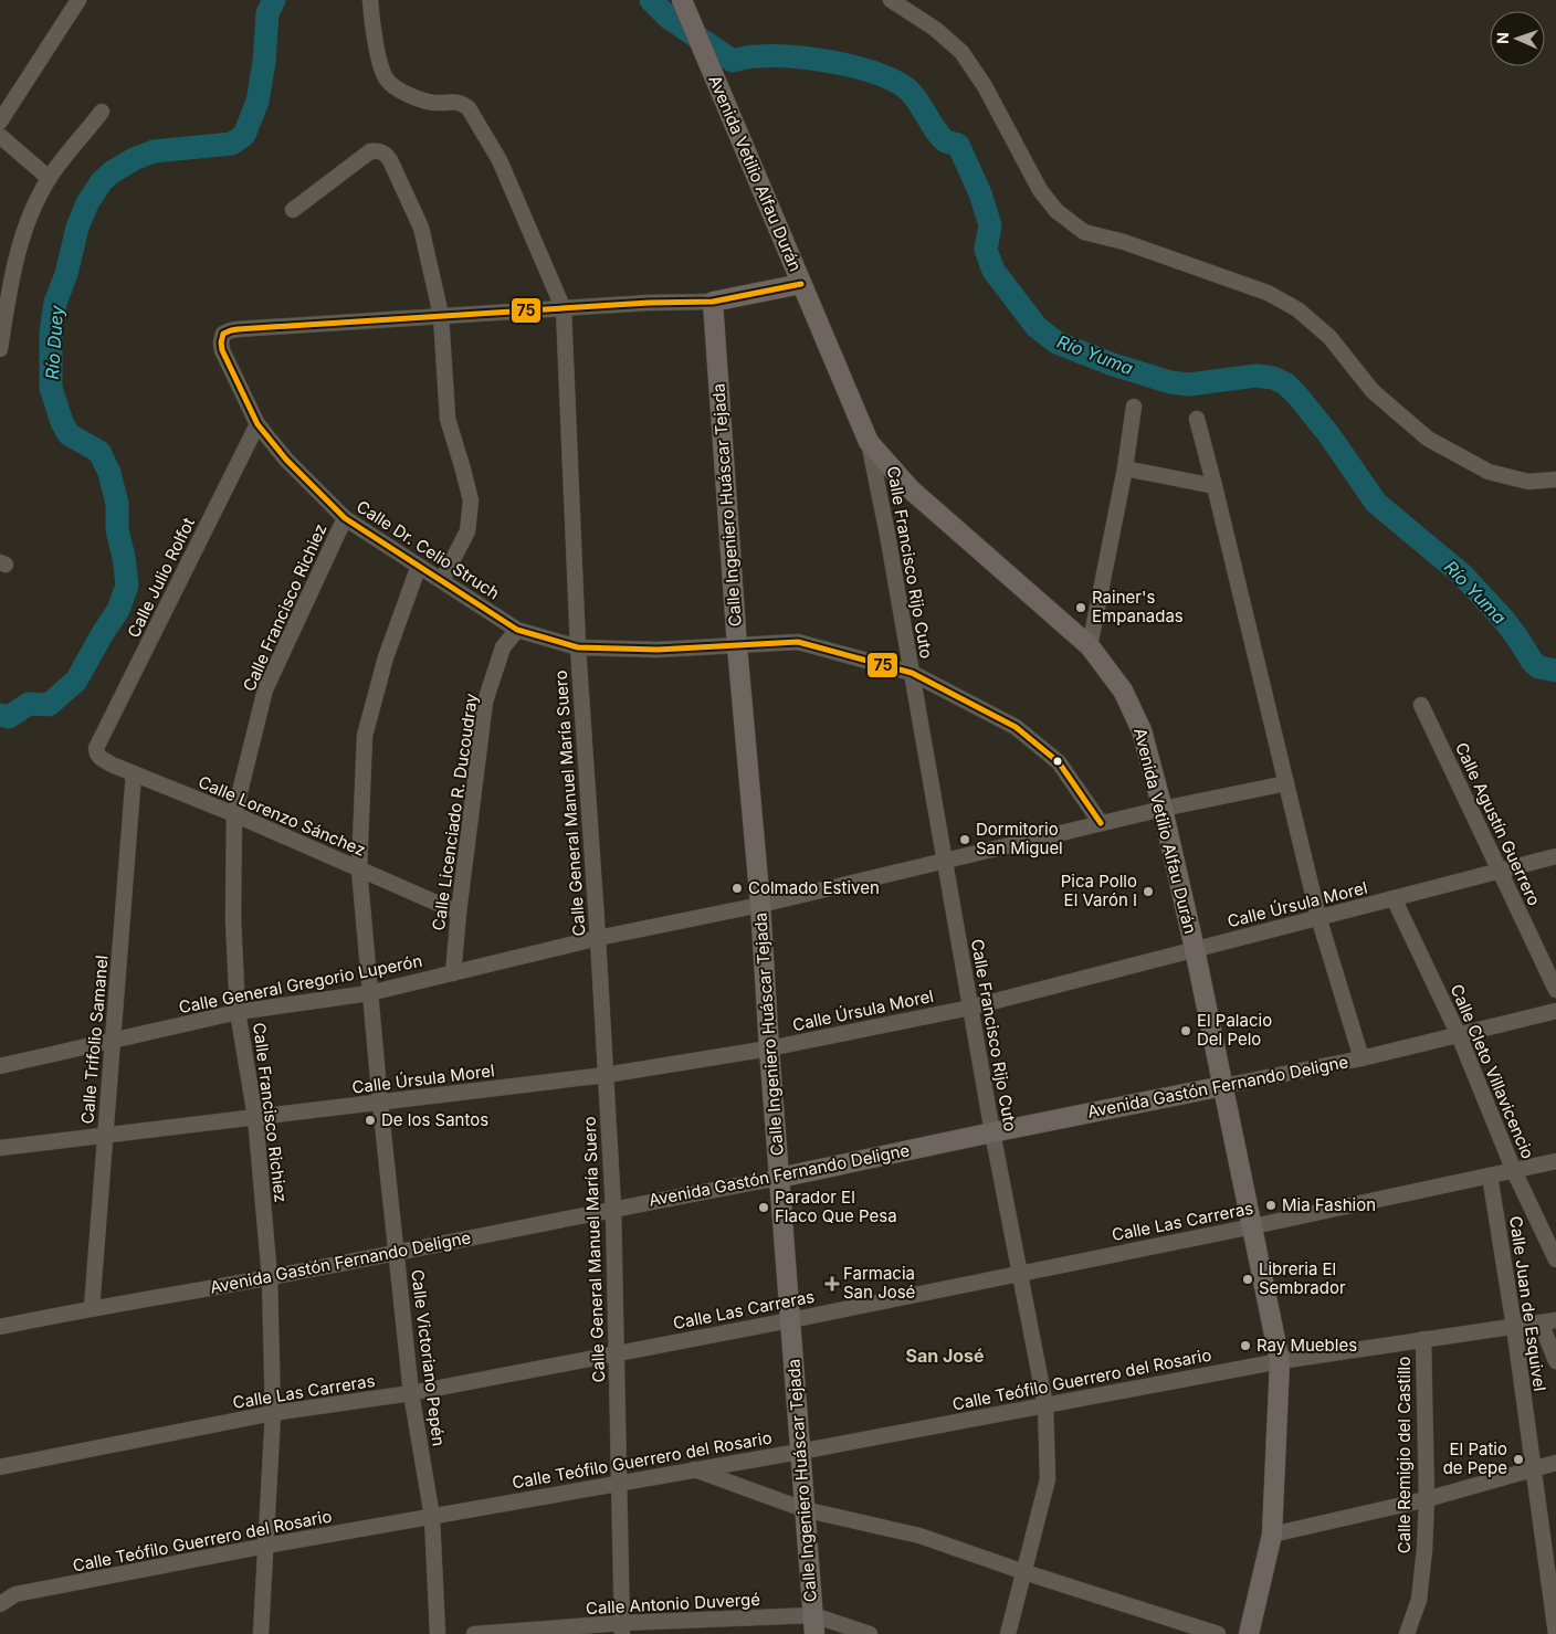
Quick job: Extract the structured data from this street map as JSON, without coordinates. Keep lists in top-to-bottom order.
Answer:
{
  "streets": {
    "main road": ["Avenida Vetilio Alfau Durán", "Calle Ingeniero Huáscar Tejada", "Avenida Gastón Fernando Deligne"],
    "street": [
      "Calle Dr. Celio Struch",
      "Calle Francisco Rijo Cuto",
      "Calle Julio Rolfot",
      "Calle Francisco Richiez",
      "Calle General Manuel María Suero",
      "Calle Licenciado R. Ducoudray",
      "Calle Lorenzo Sánchez",
      "Calle Agustín Guerrero",
      "Calle Úrsula Morel",
      "Calle General Gregorio Luperón",
      "Calle Trifolio Samanel",
      "Calle Cleto Villavicencio",
      "Calle Las Carreras",
      "Calle Juan de Esquivel",
      "Calle Victoriano Pepén",
      "Calle Teófilo Guerrero del Rosario",
      "Calle Remigio del Castillo",
      "Calle Antonio Duvergé"
    ]
  },
  "crossings": [
    ["Avenida Vetilio Alfau Durán", "Calle Francisco Rijo Cuto"],
    ["Avenida Vetilio Alfau Durán", "Calle Úrsula Morel"],
    ["Avenida Vetilio Alfau Durán", "Calle General Gregorio Luperón"],
    ["Avenida Vetilio Alfau Durán", "Avenida Gastón Fernando Deligne"],
    ["Avenida Vetilio Alfau Durán", "Calle Las Carreras"],
    ["Avenida Vetilio Alfau Durán", "Calle Teófilo Guerrero del Rosario"],
    ["Calle Ingeniero Huáscar Tejada", "Calle Dr. Celio Struch"],
    ["Calle Ingeniero Huáscar Tejada", "Calle Úrsula Morel"],
    ["Calle Ingeniero Huáscar Tejada", "Calle General Gregorio Luperón"],
    ["Calle Ingeniero Huáscar Tejada", "Avenida Gastón Fernando Deligne"],
    ["Calle Ingeniero Huáscar Tejada", "Calle Las Carreras"],
    ["Calle Ingeniero Huáscar Tejada", "Calle Teófilo Guerrero del Rosario"],
    ["Calle Ingeniero Huáscar Tejada", "Calle Antonio Duvergé"],
    ["Calle Dr. Celio Struch", "Calle Francisco Rijo Cuto"],
    ["Calle Dr. Celio Struch", "Calle Julio Rolfot"],
    ["Calle Dr. Celio Struch", "Calle Francisco Richiez"],
    ["Calle Dr. Celio Struch", "Calle General Manuel María Suero"],
    ["Calle Dr. Celio Struch", "Calle Licenciado R. Ducoudray"],
    ["Calle Dr. Celio Struch", "Calle General Gregorio Luperón"],
    ["Calle Dr. Celio Struch", "Calle Victoriano Pepén"],
    ["Calle Francisco Rijo Cuto", "Calle Úrsula Morel"],
    ["Calle Francisco Rijo Cuto", "Calle General Gregorio Luperón"],
    ["Calle Francisco Rijo Cuto", "Avenida Gastón Fernando Deligne"],
    ["Calle Francisco Rijo Cuto", "Calle Las Carreras"],
    ["Calle Francisco Rijo Cuto", "Calle Teófilo Guerrero del Rosario"],
    ["Calle Julio Rolfot", "Calle Lorenzo Sánchez"],
    ["Calle Francisco Richiez", "Calle Lorenzo Sánchez"],
    ["Calle Francisco Richiez", "Calle Úrsula Morel"],
    ["Calle Francisco Richiez", "Calle General Gregorio Luperón"],
    ["Calle Francisco Richiez", "Avenida Gastón Fernando Deligne"],
    ["Calle Francisco Richiez", "Calle Las Carreras"],
    ["Calle Francisco Richiez", "Calle Teófilo Guerrero del Rosario"],
    ["Calle General Manuel María Suero", "Calle Úrsula Morel"],
    ["Calle General Manuel María Suero", "Calle General Gregorio Luperón"],
    ["Calle General Manuel María Suero", "Avenida Gastón Fernando Deligne"],
    ["Calle General Manuel María Suero", "Calle Las Carreras"],
    ["Calle General Manuel María Suero", "Calle Teófilo Guerrero del Rosario"],
    ["Calle General Manuel María Suero", "Calle Antonio Duvergé"],
    ["Calle Licenciado R. Ducoudray", "Calle Lorenzo Sánchez"],
    ["Calle Licenciado R. Ducoudray", "Calle General Gregorio Luperón"],
    ["Calle Lorenzo Sánchez", "Calle Trifolio Samanel"],
    ["Calle Lorenzo Sánchez", "Calle Victoriano Pepén"],
    ["Calle Agustín Guerrero", "Calle Úrsula Morel"],
    ["Calle Úrsula Morel", "Calle Trifolio Samanel"],
    ["Calle Úrsula Morel", "Calle Cleto Villavicencio"],
    ["Calle Úrsula Morel", "Calle Victoriano Pepén"],
    ["Calle General Gregorio Luperón", "Calle Trifolio Samanel"],
    ["Calle General Gregorio Luperón", "Calle Victoriano Pepén"],
    ["Calle Trifolio Samanel", "Avenida Gastón Fernando Deligne"],
    ["Calle Cleto Villavicencio", "Avenida Gastón Fernando Deligne"],
    ["Calle Cleto Villavicencio", "Calle Las Carreras"],
    ["Avenida Gastón Fernando Deligne", "Calle Victoriano Pepén"],
    ["Calle Las Carreras", "Calle Juan de Esquivel"],
    ["Calle Las Carreras", "Calle Victoriano Pepén"],
    ["Calle Juan de Esquivel", "Calle Teófilo Guerrero del Rosario"],
    ["Calle Victoriano Pepén", "Calle Teófilo Guerrero del Rosario"],
    ["Calle Teófilo Guerrero del Rosario", "Calle Remigio del Castillo"]
  ],
  "districts": ["San José"],
  "water": ["Río Duey", "Río Yuma"],
  "places": {
    "other": [
      "Rainer's Empanadas",
      "Dormitorio San Miguel",
      "Colmado Estiven",
      "Pica Pollo El Varón I",
      "El Palacio Del Pelo",
      "De los Santos",
      "Mia Fashion",
      "Parador El Flaco Que Pesa",
      "Libreria El Sembrador",
      "Ray Muebles",
      "El Patio de Pepe"
    ],
    "health": ["Farmacia San José"]
  },
  "lines": ["transit line 75"],
  "north": "left"
}
